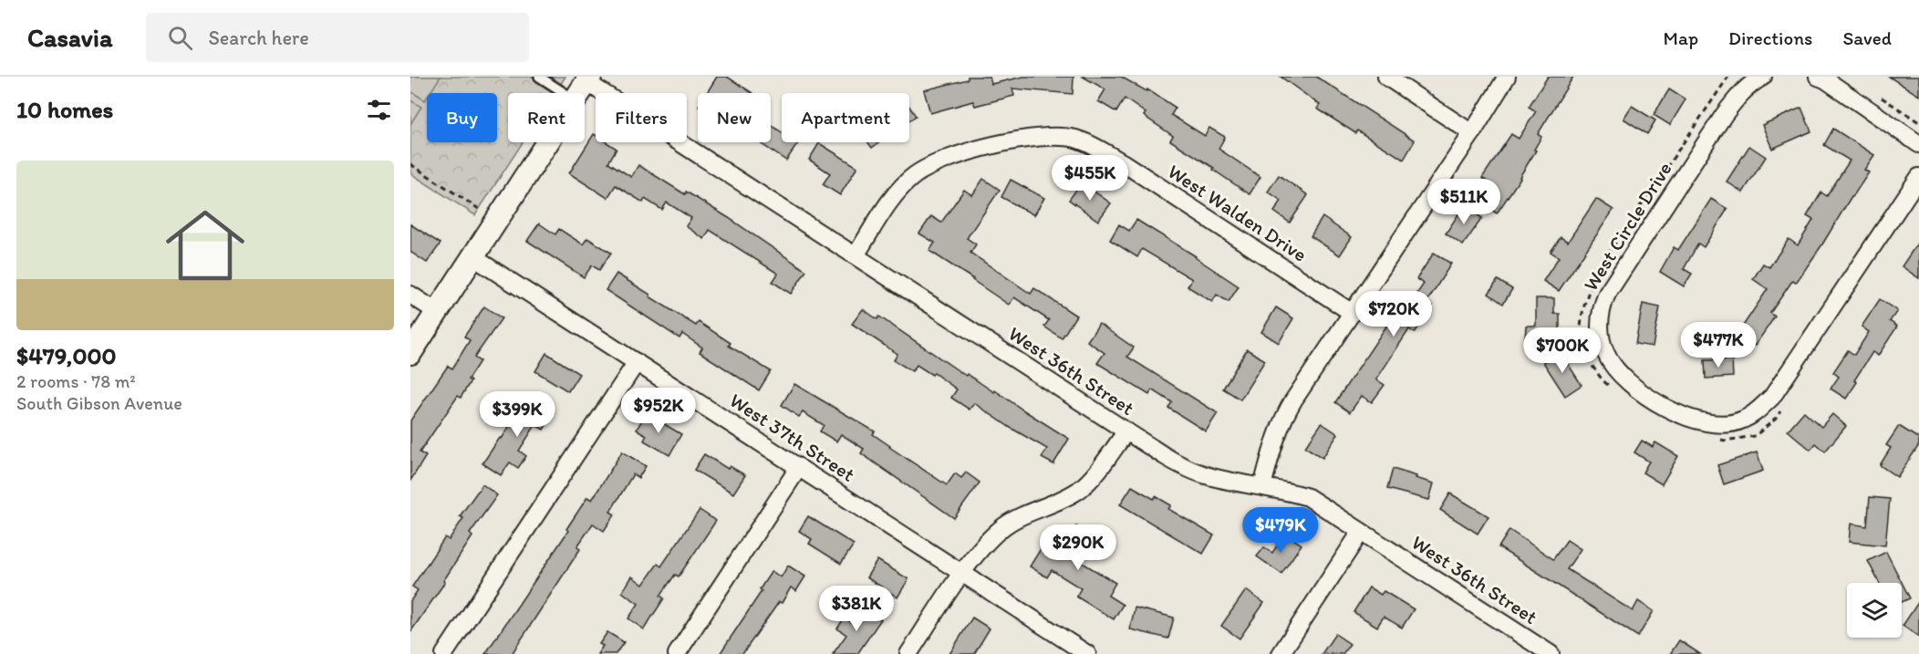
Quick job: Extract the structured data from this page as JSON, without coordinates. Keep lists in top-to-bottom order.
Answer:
{
  "streets": {
    "street": [
      "West Walden Drive",
      "West Circle Drive",
      "West 36th Street",
      "West 37th Street"
    ]
  },
  "crossings": [
    ["West Walden Drive", "West 36th Street"]
  ],
  "page": {
    "header": "Casavia",
    "search": "Search here",
    "nav": ["Map", "Directions", "Saved"],
    "heading": "10 homes",
    "chip": [
      "Buy",
      "Rent",
      "Filters",
      "New",
      "Apartment"
    ],
    "list": [
      {
        "name": "$479,000",
        "note": "2 rooms · 78 m² · South Gibson Avenue"
      }
    ],
    "price": [
      "$455K",
      "$511K",
      "$720K",
      "$477K",
      "$700K",
      "$952K",
      "$399K",
      "$479K",
      "$290K",
      "$381K"
    ]
  }
}
